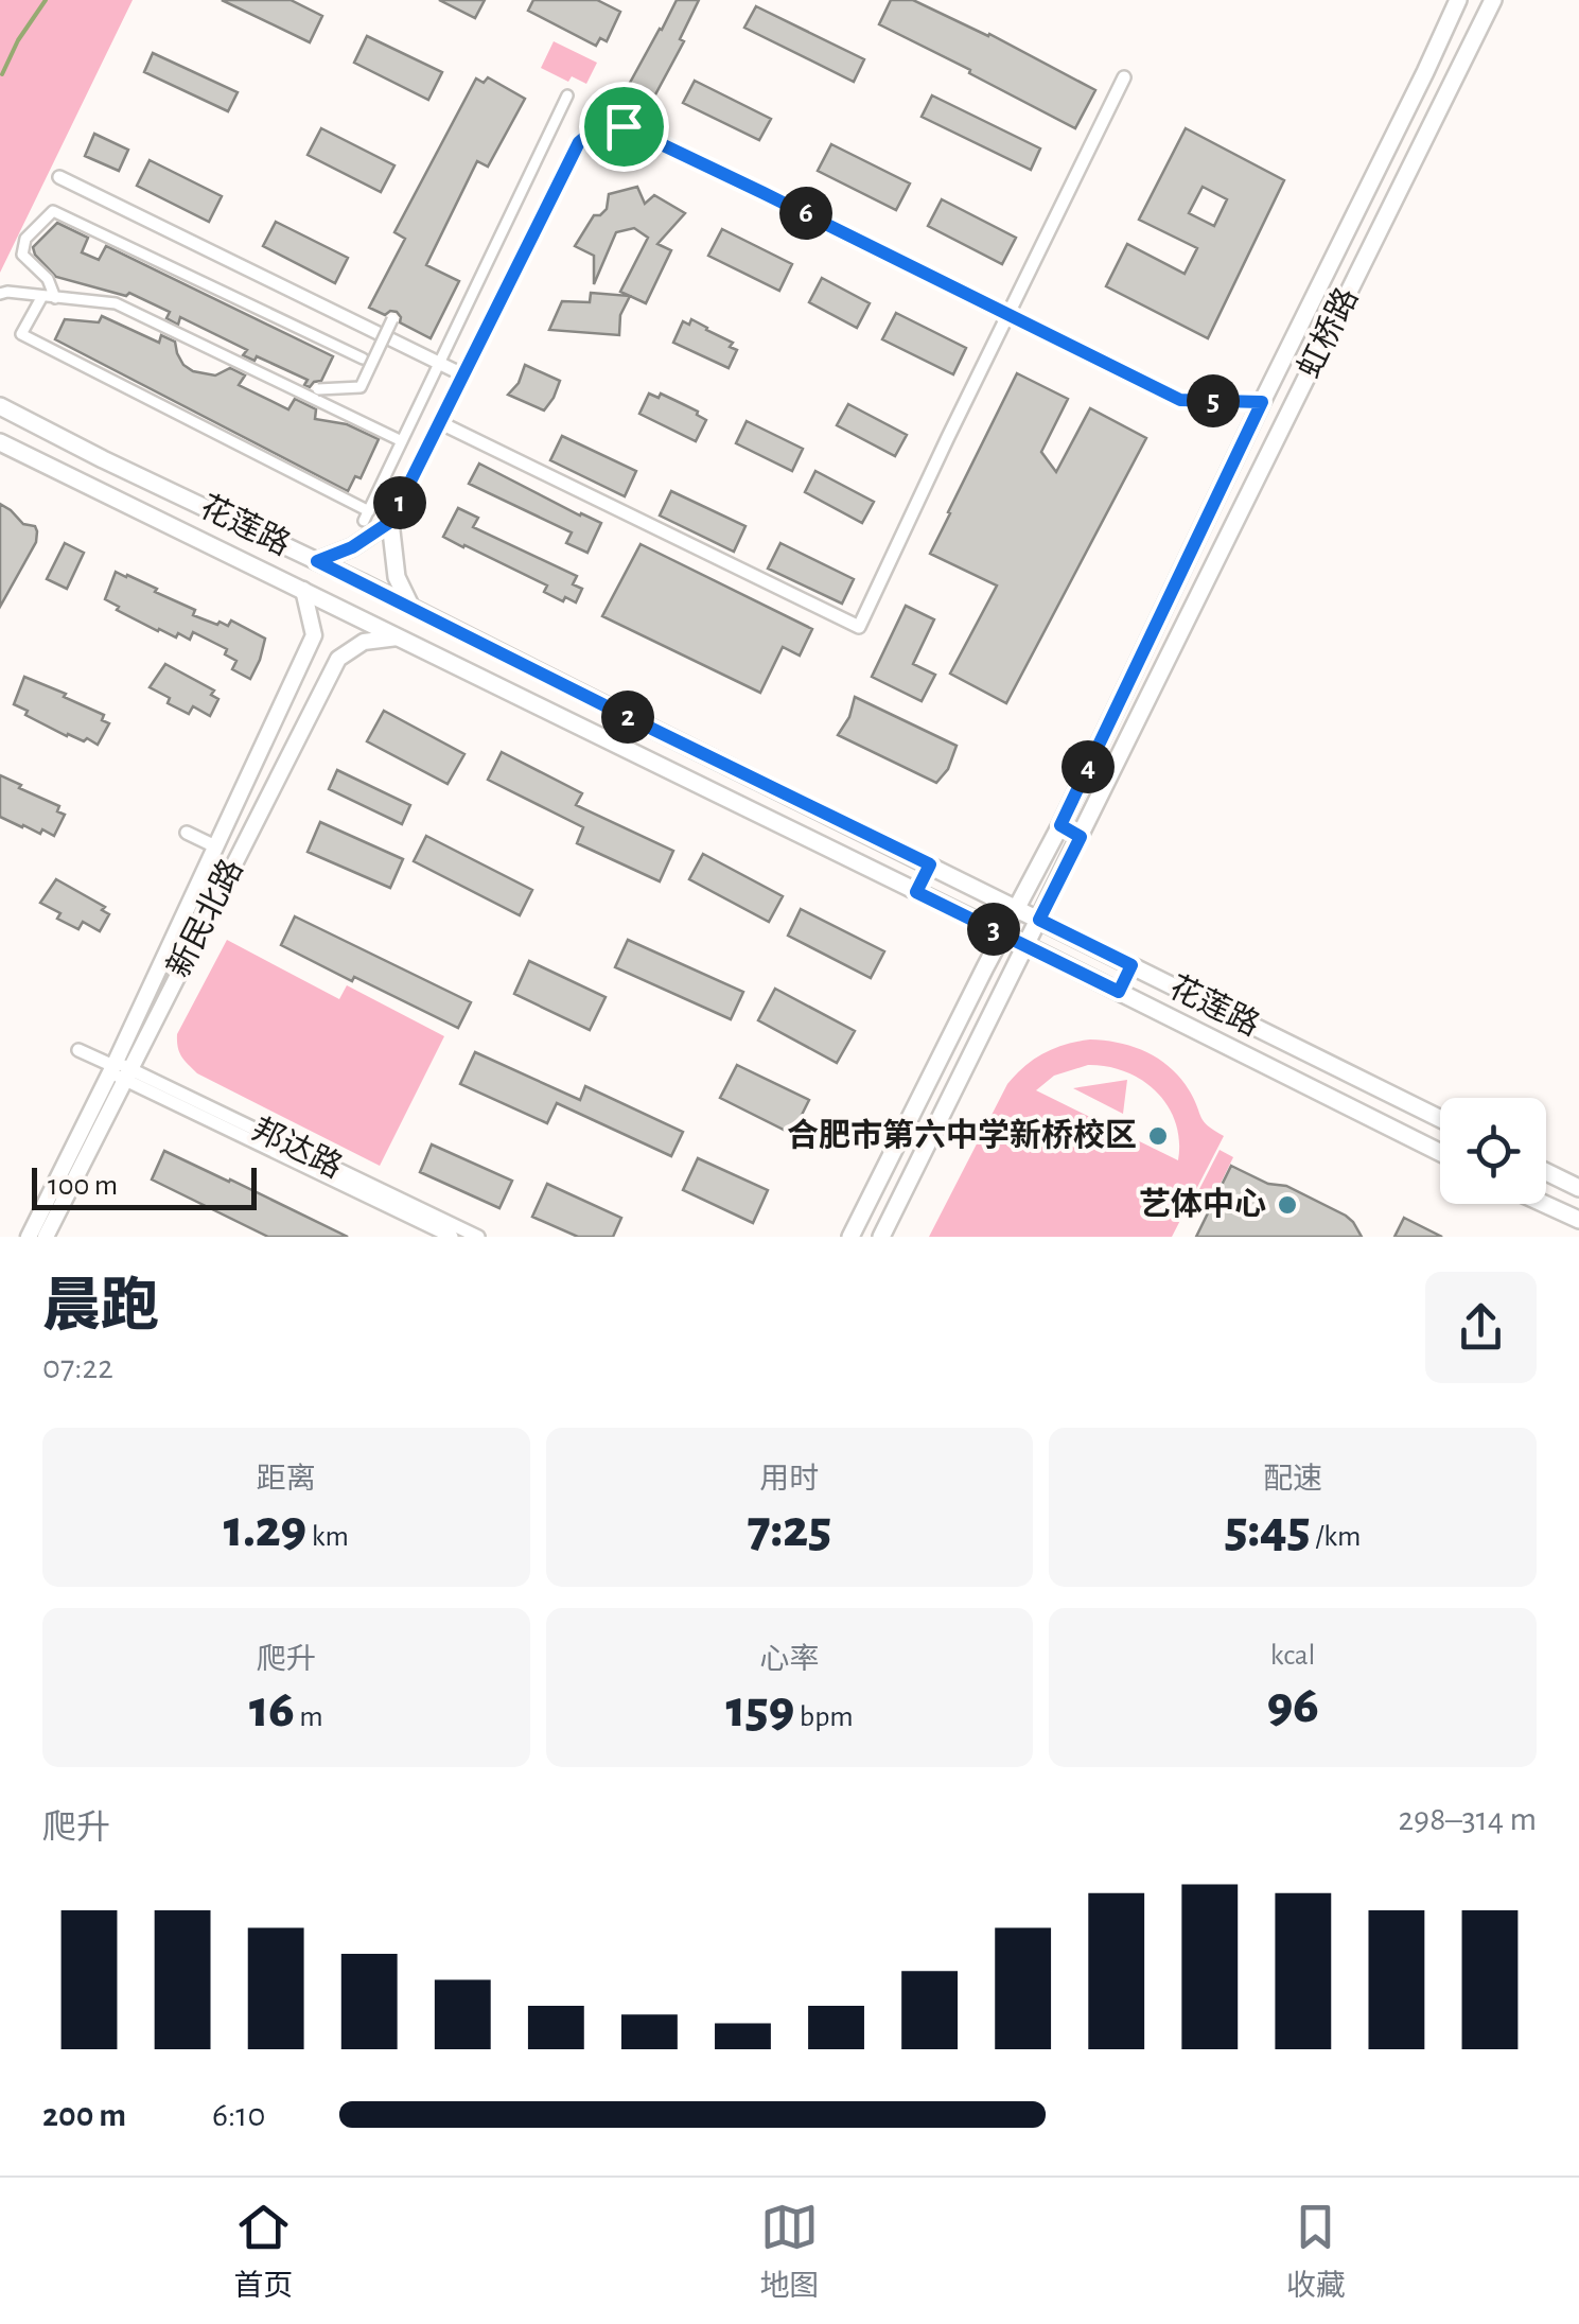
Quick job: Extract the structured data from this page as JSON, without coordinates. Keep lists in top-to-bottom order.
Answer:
{
  "streets": {
    "main road": ["虹桥路", "花莲路"],
    "street": ["新民北路", "邦达路"]
  },
  "crossings": [
    ["虹桥路", "花莲路"],
    ["花莲路", "新民北路"],
    ["新民北路", "邦达路"]
  ],
  "places": ["合肥市第六中学新桥校区", "艺体中心"],
  "scale_bar": "100 m",
  "page": {
    "pins": [
      "6",
      "5",
      "1",
      "2",
      "4",
      "3"
    ],
    "scale": "100 m",
    "heading": ["晨跑", "07:22"],
    "stats": [
      ["距离", "1.29 km"],
      ["用时", "7:25"],
      ["配速", "5:45 /km"],
      ["爬升", "16 m"],
      ["心率", "159 bpm"],
      ["kcal", "96"]
    ],
    "chart": ["爬升", "298–314 m"],
    "list": [
      {
        "name": "200 m",
        "note": "6:10"
      }
    ],
    "tabs": ["首页", "地图", "收藏"]
  }
}
